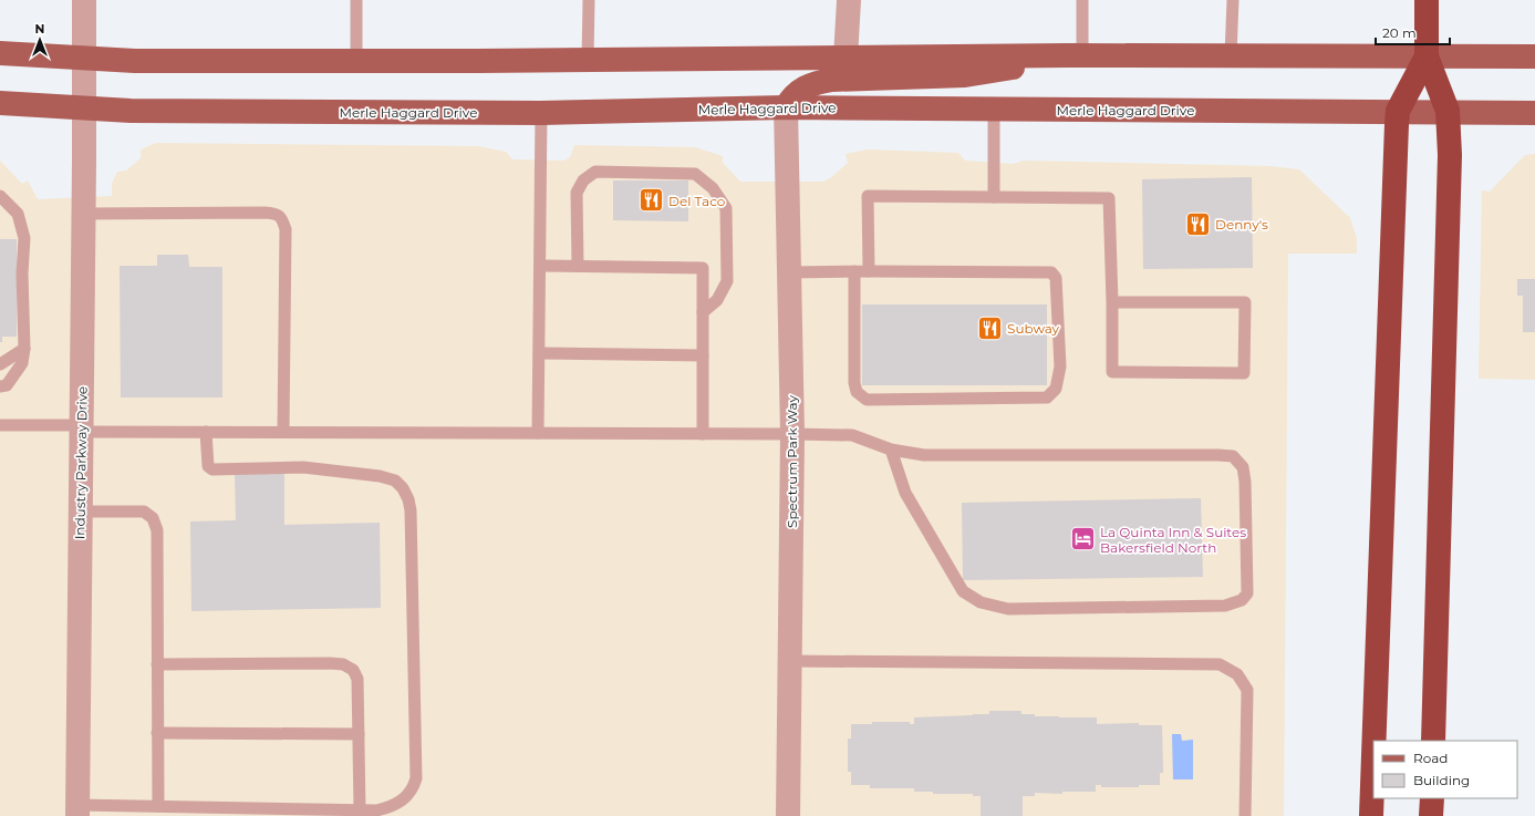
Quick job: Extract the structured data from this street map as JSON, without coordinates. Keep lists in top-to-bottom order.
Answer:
{
  "streets": {
    "main road": ["Merle Haggard Drive"],
    "street": ["Spectrum Park Way", "Industry Parkway Drive"]
  },
  "crossings": [
    ["Merle Haggard Drive", "Spectrum Park Way"],
    ["Merle Haggard Drive", "Industry Parkway Drive"]
  ],
  "places": {
    "restaurant": ["Del Taco", "Denny's", "Subway"],
    "hotel": ["La Quinta Inn & Suites Bakersfield North"]
  },
  "legend": ["Road", "Building"],
  "scale_bar": "20 m",
  "north": "top"
}
